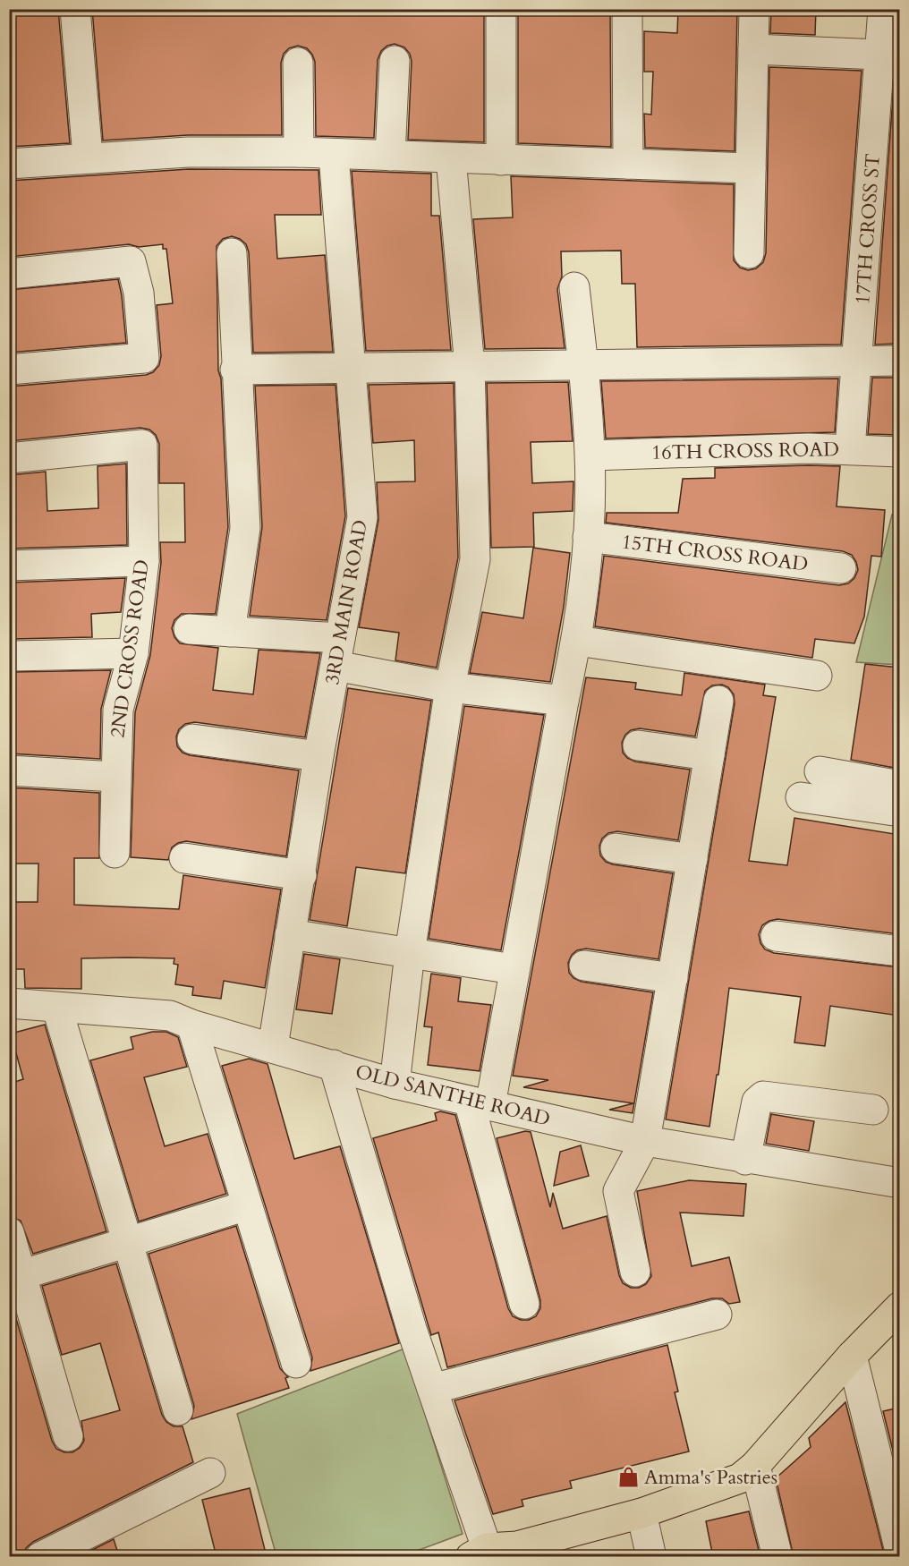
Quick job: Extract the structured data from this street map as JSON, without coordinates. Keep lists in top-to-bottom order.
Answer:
{
  "streets": {
    "street": [
      "17TH CROSS ST",
      "16TH CROSS ROAD",
      "15TH CROSS ROAD",
      "3RD MAIN ROAD",
      "2ND CROSS ROAD",
      "OLD SANTHE ROAD"
    ]
  },
  "crossings": [
    ["17TH CROSS ST", "16TH CROSS ROAD"],
    ["3RD MAIN ROAD", "OLD SANTHE ROAD"]
  ],
  "places": {
    "shop": ["Amma's Pastries"]
  }
}
